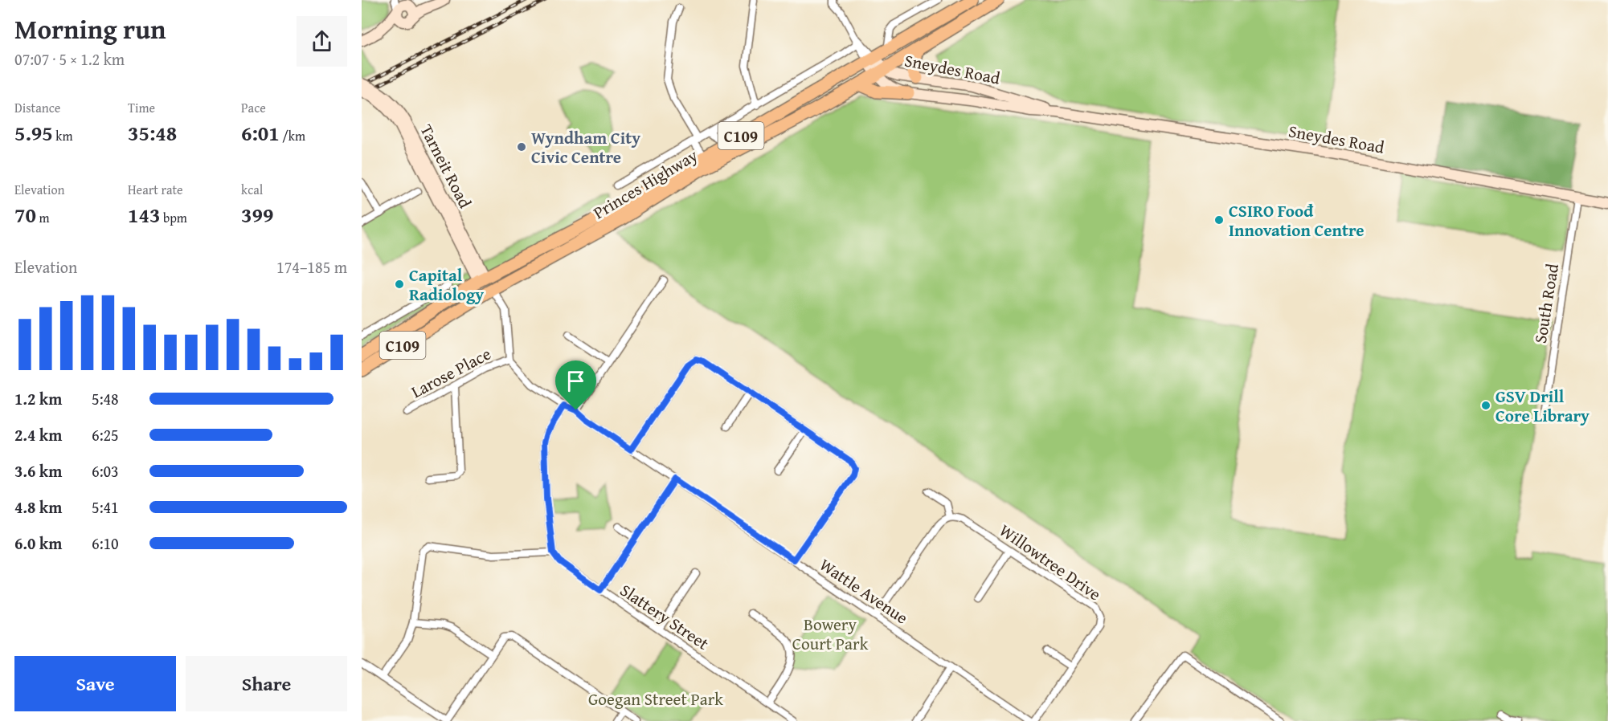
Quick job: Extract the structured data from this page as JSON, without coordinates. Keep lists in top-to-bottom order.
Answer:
{
  "streets": {
    "highway": ["C109", "Princes Highway"],
    "main road": ["Sneydes Road", "Tarneit Road"],
    "street": [
      "South Road",
      "Larose Place",
      "Willowtree Drive",
      "Wattle Avenue",
      "Slattery Street"
    ]
  },
  "crossings": [
    ["Sneydes Road", "Princes Highway"],
    ["Sneydes Road", "South Road"],
    ["Tarneit Road", "Princes Highway"],
    ["Larose Place", "Wattle Avenue"]
  ],
  "parks": ["Bowery Court Park", "Goegan Street Park"],
  "places": [
    "Wyndham City Civic Centre",
    "CSIRO Foođ Innovation Centre",
    "Capital Radiology",
    "GSV Drill Core Library"
  ],
  "page": {
    "heading": ["Morning run", "07:07 · 5 × 1.2 km"],
    "stats": [
      ["Distance", "5.95 km"],
      ["Time", "35:48"],
      ["Pace", "6:01 /km"],
      ["Elevation", "70 m"],
      ["Heart rate", "143 bpm"],
      ["kcal", "399"]
    ],
    "chart": ["Elevation", "174–185 m"],
    "list": [
      {
        "name": "1.2 km",
        "note": "5:48"
      },
      {
        "name": "2.4 km",
        "note": "6:25"
      },
      {
        "name": "3.6 km",
        "note": "6:03"
      },
      {
        "name": "4.8 km",
        "note": "5:41"
      },
      {
        "name": "6.0 km",
        "note": "6:10"
      }
    ],
    "buttons": ["Save", "Share"]
  }
}
